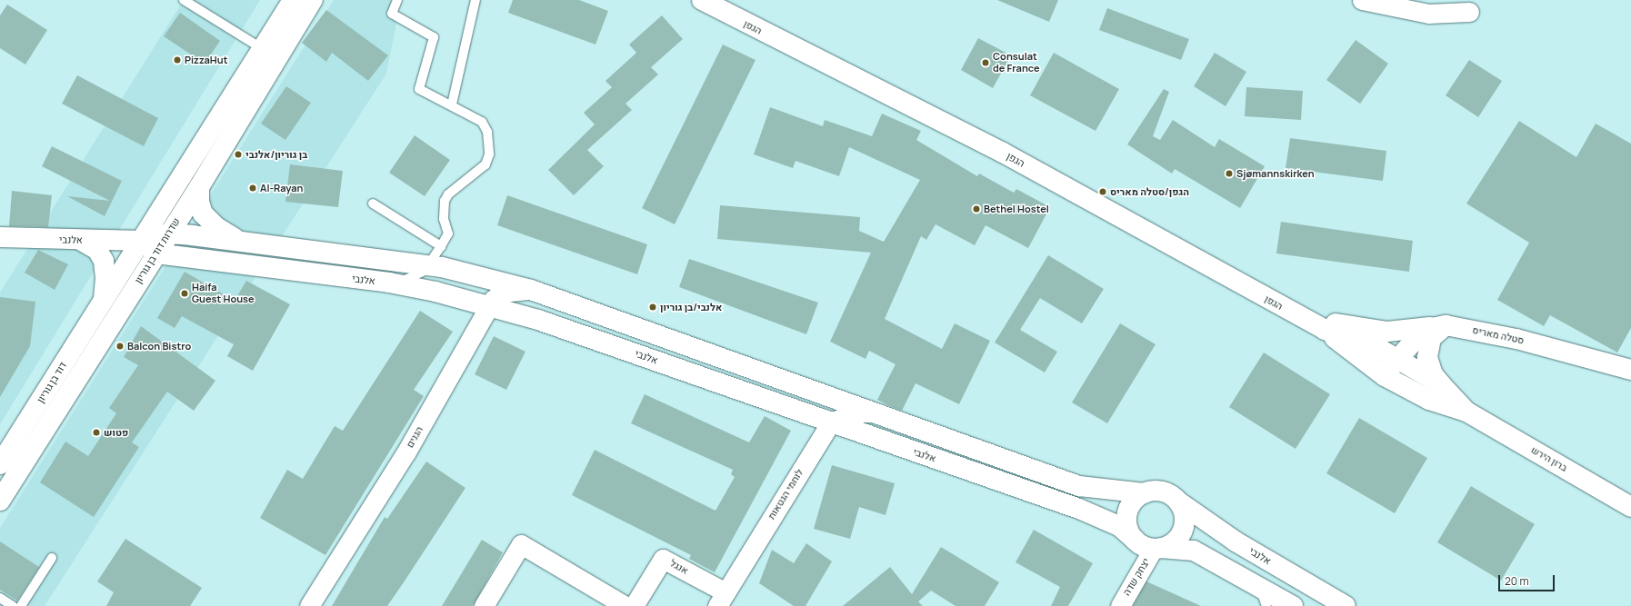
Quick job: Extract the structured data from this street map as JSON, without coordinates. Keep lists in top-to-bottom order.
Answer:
{
  "streets": {
    "street": [
      "הגפן",
      "אלנבי",
      "שדרות דוד בן גוריון",
      "סטלה מאריס",
      "דוד בן גוריון",
      "הגנים",
      "ברון הירש",
      "לוחמי הגטאות",
      "אנגל",
      "יצחק שדה"
    ]
  },
  "crossings": [
    ["הגפן", "סטלה מאריס"],
    ["הגפן", "ברון הירש"],
    ["אלנבי", "שדרות דוד בן גוריון"],
    ["אלנבי", "הגנים"],
    ["אלנבי", "לוחמי הגטאות"],
    ["אלנבי", "יצחק שדה"],
    ["שדרות דוד בן גוריון", "דוד בן גוריון"],
    ["לוחמי הגטאות", "אנגל"]
  ],
  "places": [
    "PizzaHut",
    "Consulat de France",
    "בן גוריון/אלנבי",
    "Sjømannskirken",
    "Al-Rayan",
    "הגפן/סטלה מאריס",
    "Bethel Hostel",
    "Haifa Guest House",
    "אלנבי/בן גוריון",
    "Balcon Bistro",
    "פטוש"
  ],
  "scale_bar": "20 m"
}
